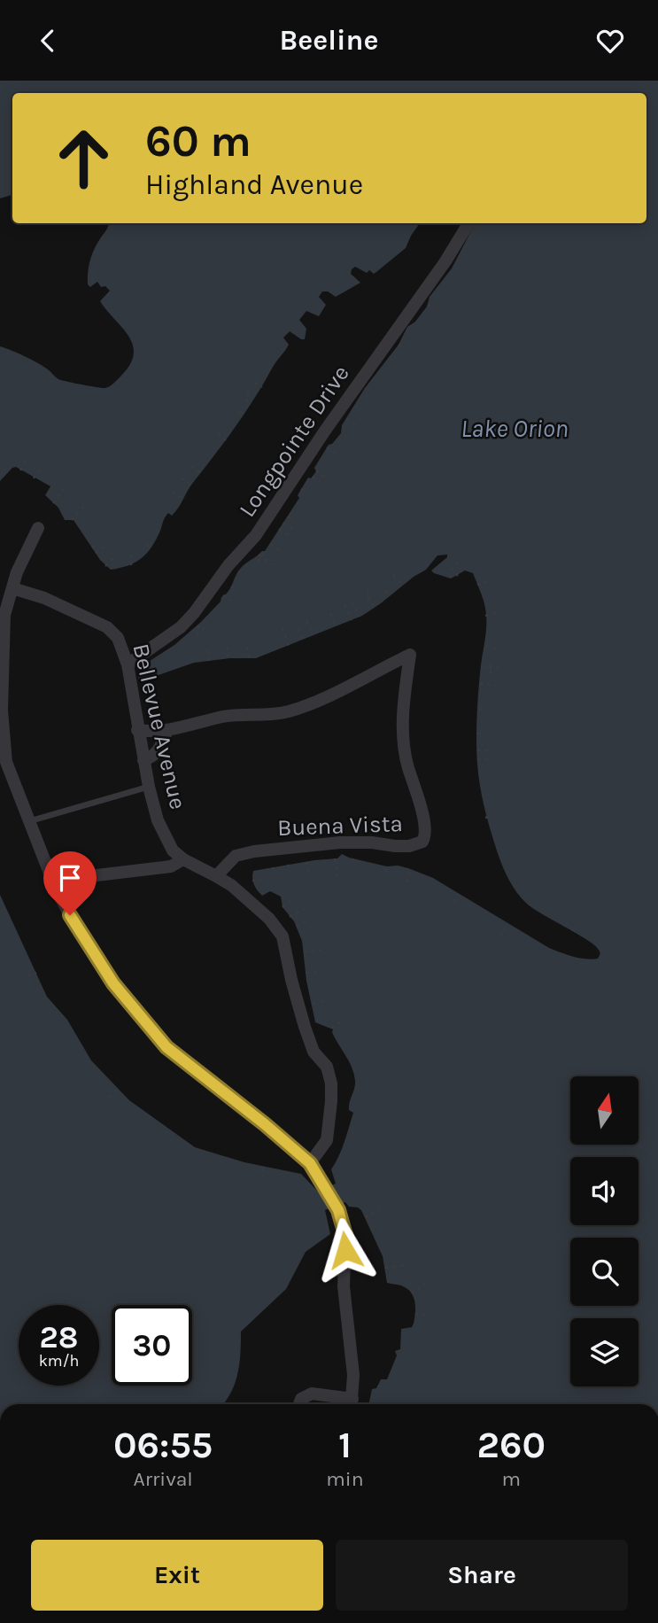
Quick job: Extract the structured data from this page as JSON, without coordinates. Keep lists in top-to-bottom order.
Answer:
{
  "streets": {
    "street": ["Longpointe Drive", "Bellevue Avenue", "Buena Vista"]
  },
  "crossings": [
    ["Longpointe Drive", "Bellevue Avenue"]
  ],
  "water": ["Lake Orion"],
  "north": "top",
  "page": {
    "header": "Beeline",
    "turn": ["60 m", "Highland Avenue"],
    "speed": "28 km/h",
    "limit": "30",
    "eta": [
      "06:55",
      "Arrival",
      "1",
      "min",
      "260",
      "m"
    ],
    "buttons": ["Exit", "Share"]
  }
}
